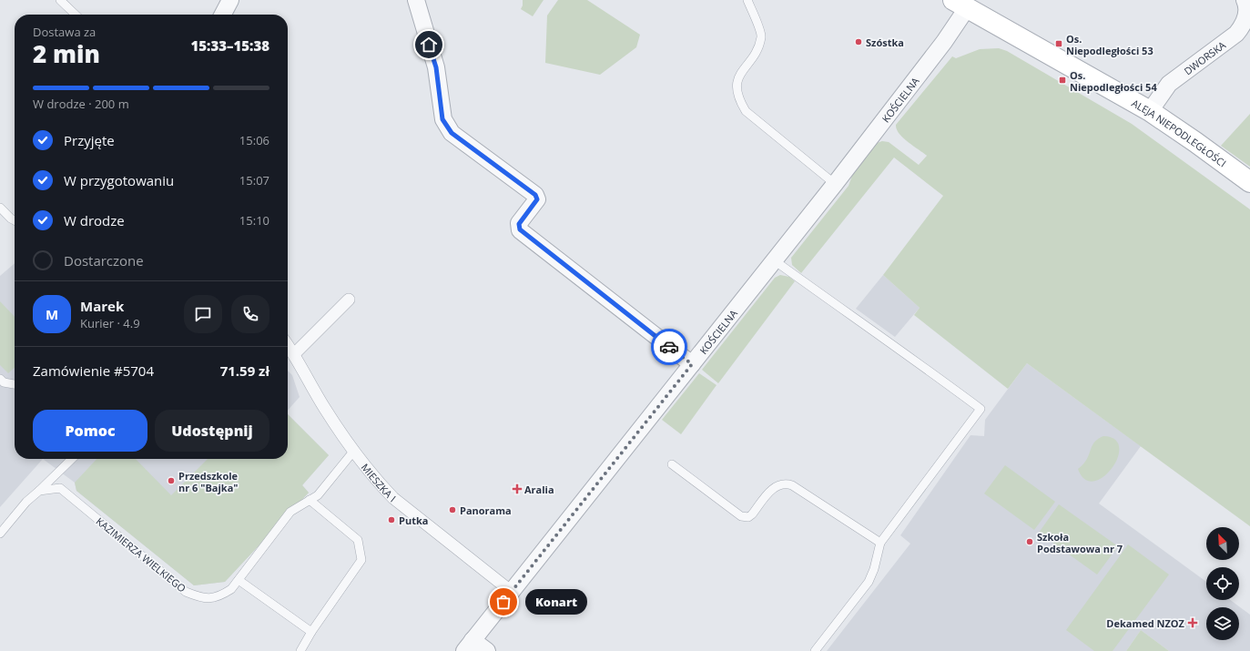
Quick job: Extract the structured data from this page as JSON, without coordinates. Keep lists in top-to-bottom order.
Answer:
{
  "streets": {
    "main road": ["ALEJA NIEPODLEGŁOŚCI"],
    "street": ["DWORSKA", "KOŚCIELNA", "MIESZKA I"],
    "lane": ["KAZIMIERZA WIELKIEGO"]
  },
  "crossings": [
    ["DWORSKA", "ALEJA NIEPODLEGŁOŚCI"],
    ["KOŚCIELNA", "ALEJA NIEPODLEGŁOŚCI"],
    ["KOŚCIELNA", "MIESZKA I"],
    ["MIESZKA I", "KAZIMIERZA WIELKIEGO"]
  ],
  "places": {
    "other": [
      "Szóstka",
      "Przedszkole nr 6 \"Bajka\"",
      "Panorama",
      "Putka",
      "Szkoła Podstawowa nr 7",
      "Konart"
    ],
    "transit": ["Os. Niepodległości 53", "Os. Niepodległości 54"],
    "health": ["Aralia", "Dekamed NZOZ"]
  },
  "north": "top left",
  "page": {
    "heading": ["2 min", "Dostawa za", "15:33–15:38"],
    "panel": [
      "Marek",
      "Kurier · 4.9",
      "Zamówienie #5704",
      "71.59 zł"
    ],
    "bar": "W drodze · 200 m",
    "list": [
      ["Przyjęte", "15:06"],
      ["W przygotowaniu", "15:07"],
      ["W drodze", "15:10"],
      "Dostarczone"
    ],
    "round": "M",
    "buttons": ["Pomoc", "Udostępnij"],
    "bubble": "Konart"
  }
}
